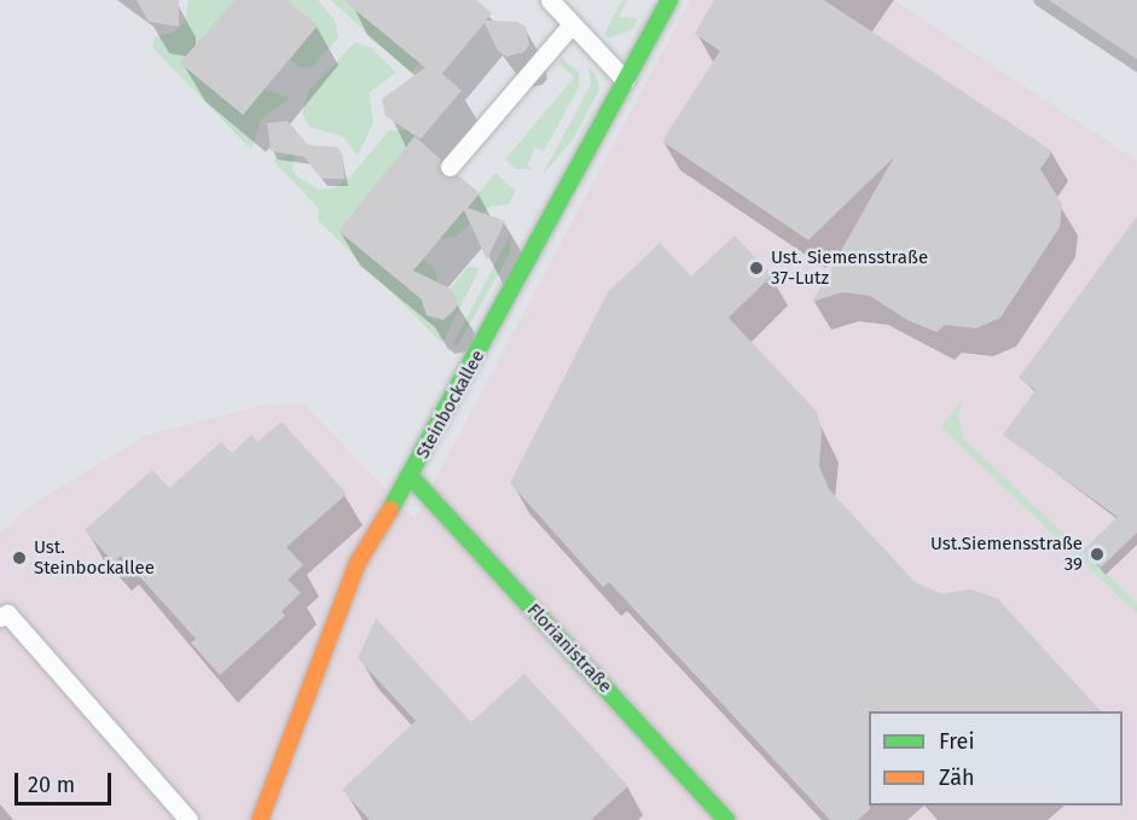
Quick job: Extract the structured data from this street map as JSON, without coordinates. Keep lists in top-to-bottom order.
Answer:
{
  "streets": {
    "street": ["Steinbockallee", "Florianistraße"]
  },
  "crossings": [
    ["Steinbockallee", "Florianistraße"]
  ],
  "places": ["Ust. Siemensstraße 37-Lutz", "Ust.Siemensstraße 39", "Ust. Steinbockallee"],
  "legend": ["Frei", "Zäh"],
  "scale_bar": "20 m"
}
